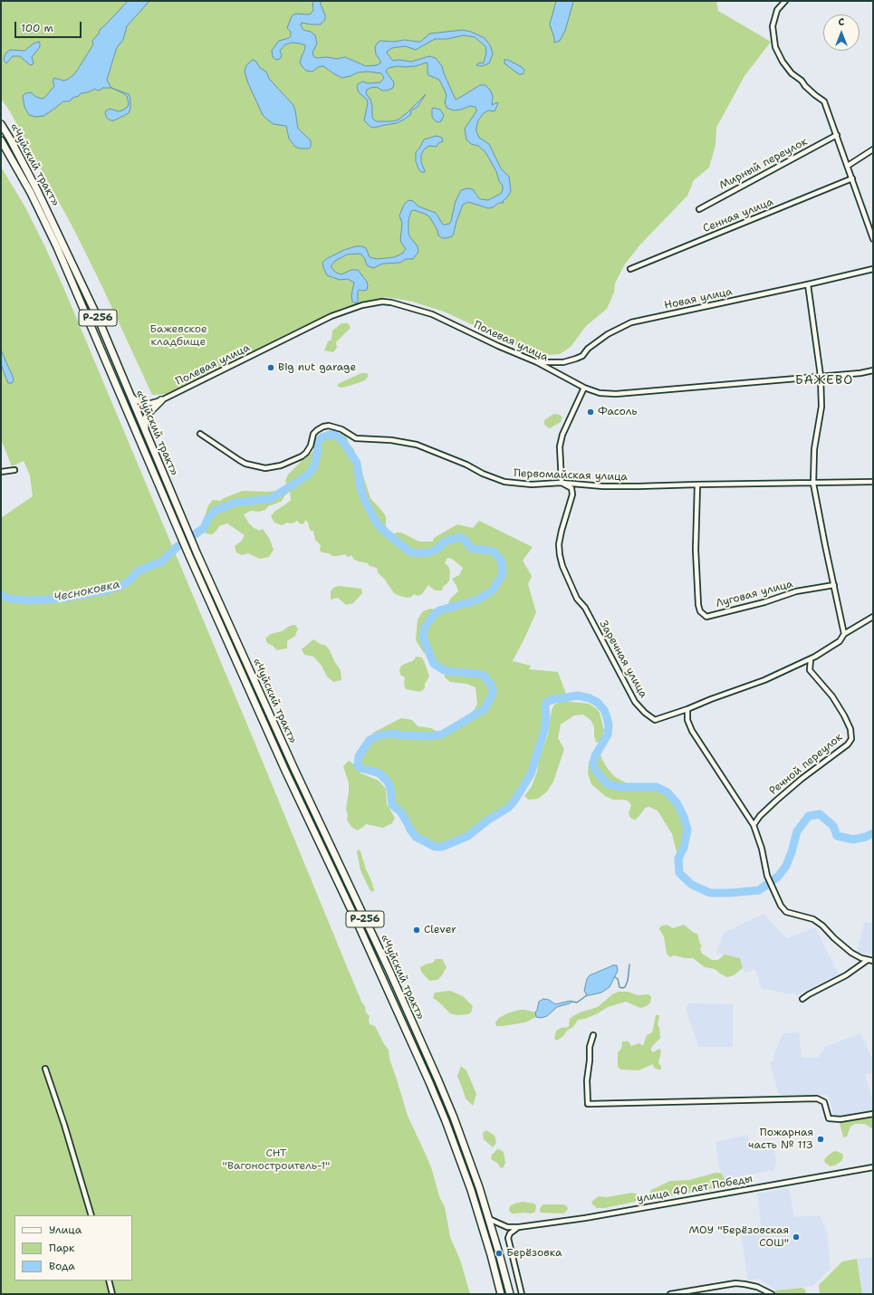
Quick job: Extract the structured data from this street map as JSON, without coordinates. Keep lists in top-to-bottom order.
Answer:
{
  "streets": {
    "highway": ["«Чуйский тракт»", "Р-256"],
    "street": [
      "Мирный переулок",
      "Сенная улица",
      "Новая улица",
      "Полевая улица",
      "Первомайская улица",
      "Луговая улица",
      "Заречная улица",
      "Речной переулок",
      "улица 40 лет Победы"
    ]
  },
  "crossings": [
    ["«Чуйский тракт»", "Полевая улица"],
    ["«Чуйский тракт»", "улица 40 лет Победы"],
    ["Новая улица", "Полевая улица"],
    ["Первомайская улица", "Луговая улица"],
    ["Первомайская улица", "Заречная улица"],
    ["Заречная улица", "Речной переулок"]
  ],
  "districts": ["БАЖЕВО"],
  "water": ["Чесноковка"],
  "parks": ["Бажевское кладбище", "СНТ \"Вагоностроитель-1\""],
  "places": [
    "Big nut garage",
    "Фасоль",
    "Clever",
    "Пожарная часть № 113",
    "МОУ \"Берёзовская СОШ\"",
    "Берёзовка"
  ],
  "legend": ["Улица", "Парк", "Вода"],
  "scale_bar": "100 m",
  "north": "top"
}
